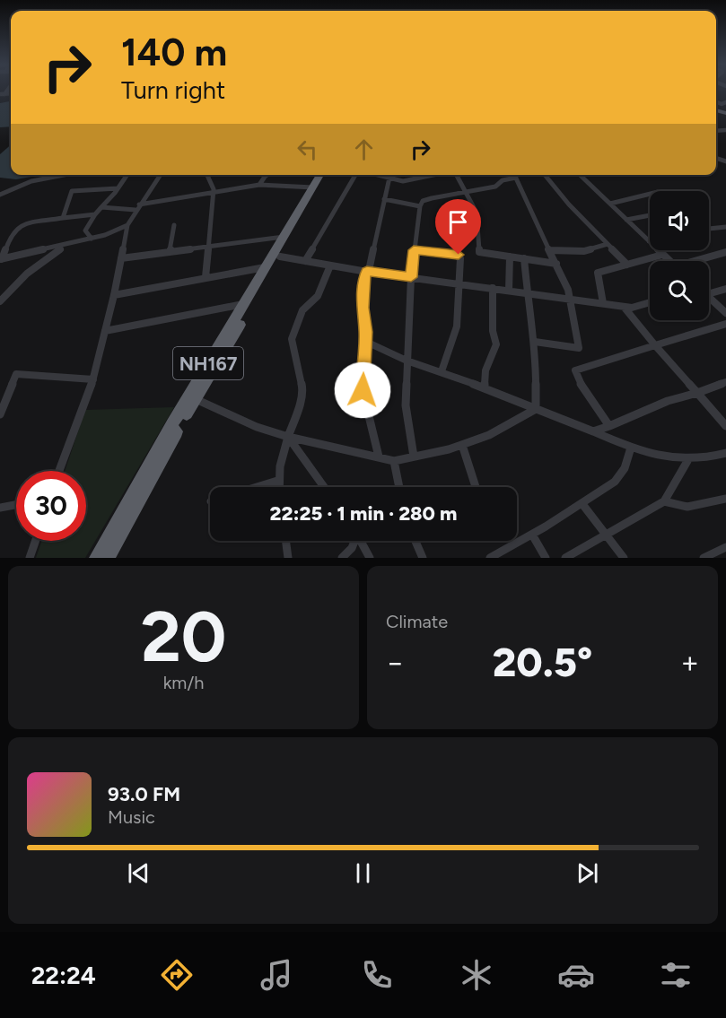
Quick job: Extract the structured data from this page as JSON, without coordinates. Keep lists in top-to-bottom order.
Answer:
{
  "streets": {
    "highway": ["NH167"]
  },
  "page": {
    "turn": ["140 m", "Turn right"],
    "limit": "30",
    "trip": "22:25 · 1 min · 280 m",
    "tile": [
      ["20", "km/h"],
      "Climate"
    ],
    "heat": ["−", "20.5°", "+"],
    "song": ["93.0 FM", "Music"],
    "tabs": "22:24"
  }
}
